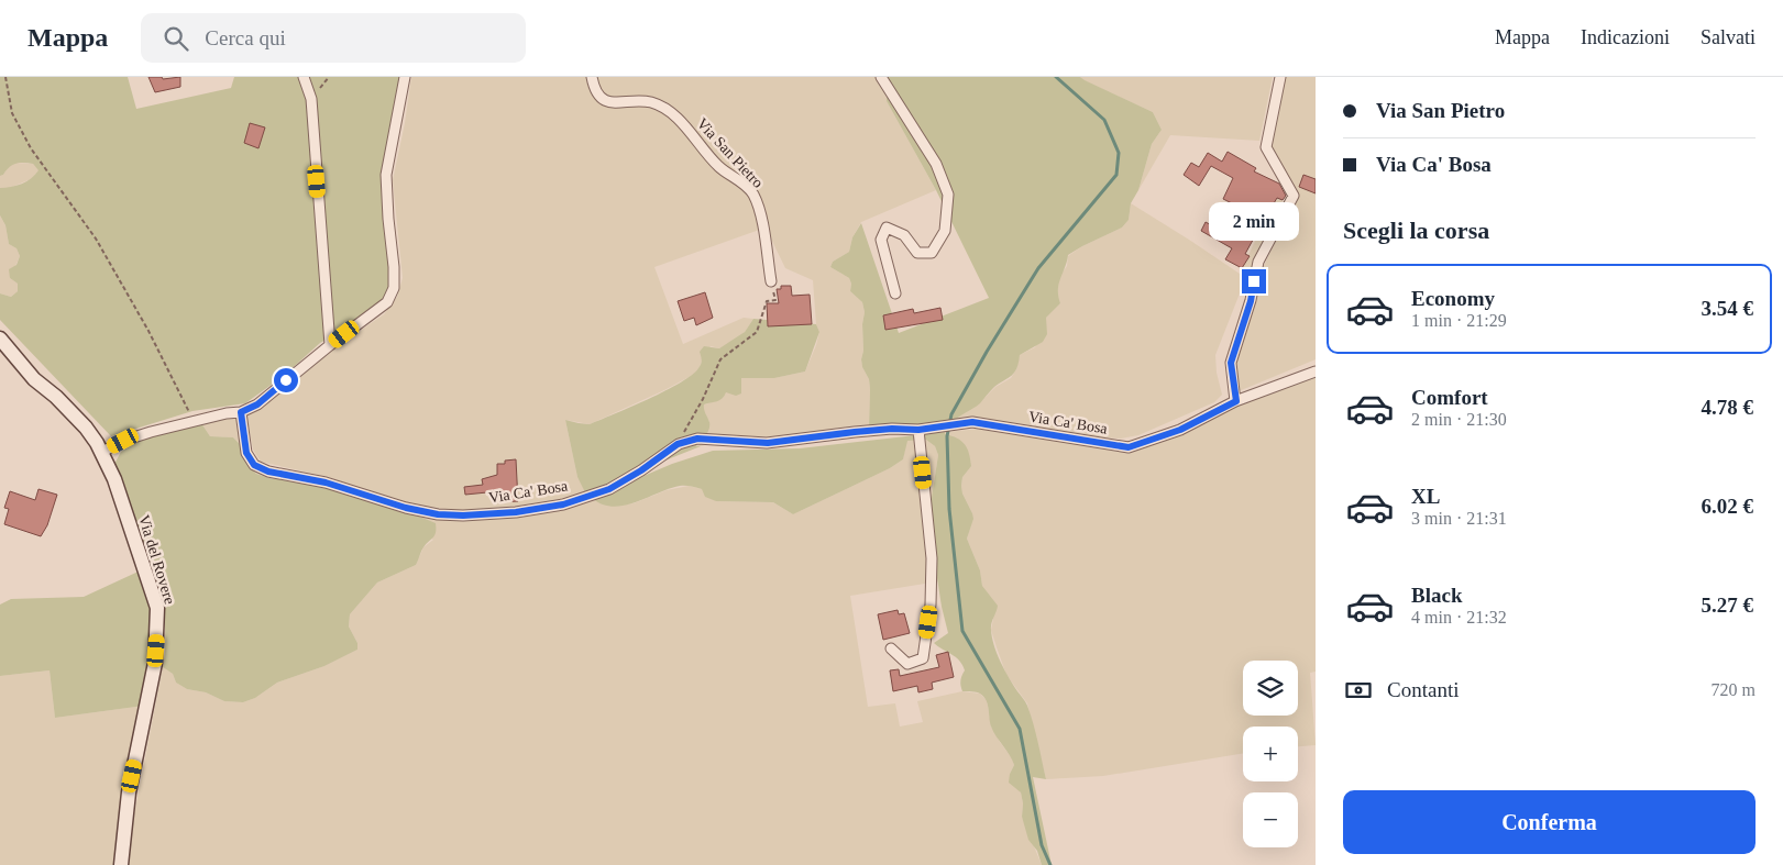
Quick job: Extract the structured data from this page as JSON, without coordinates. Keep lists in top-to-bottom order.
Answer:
{
  "streets": {
    "street": ["Via San Pietro", "Via Ca' Bosa", "Via del Rovere"]
  },
  "page": {
    "header": "Mappa",
    "search": "Cerca qui",
    "nav": ["Mappa", "Indicazioni", "Salvati"],
    "banner": ["Via San Pietro", "Via Ca' Bosa"],
    "heading": "Scegli la corsa",
    "bubble": "2 min",
    "list": [
      {
        "name": "Economy",
        "note": "1 min · 21:29",
        "value": "3.54 €"
      },
      {
        "name": "Comfort",
        "note": "2 min · 21:30",
        "value": "4.78 €"
      },
      {
        "name": "XL",
        "note": "3 min · 21:31",
        "value": "6.02 €"
      },
      {
        "name": "Black",
        "note": "4 min · 21:32",
        "value": "5.27 €"
      }
    ],
    "pay": ["Contanti", "720 m"],
    "map_buttons": ["+", "−"],
    "buttons": "Conferma"
  }
}
